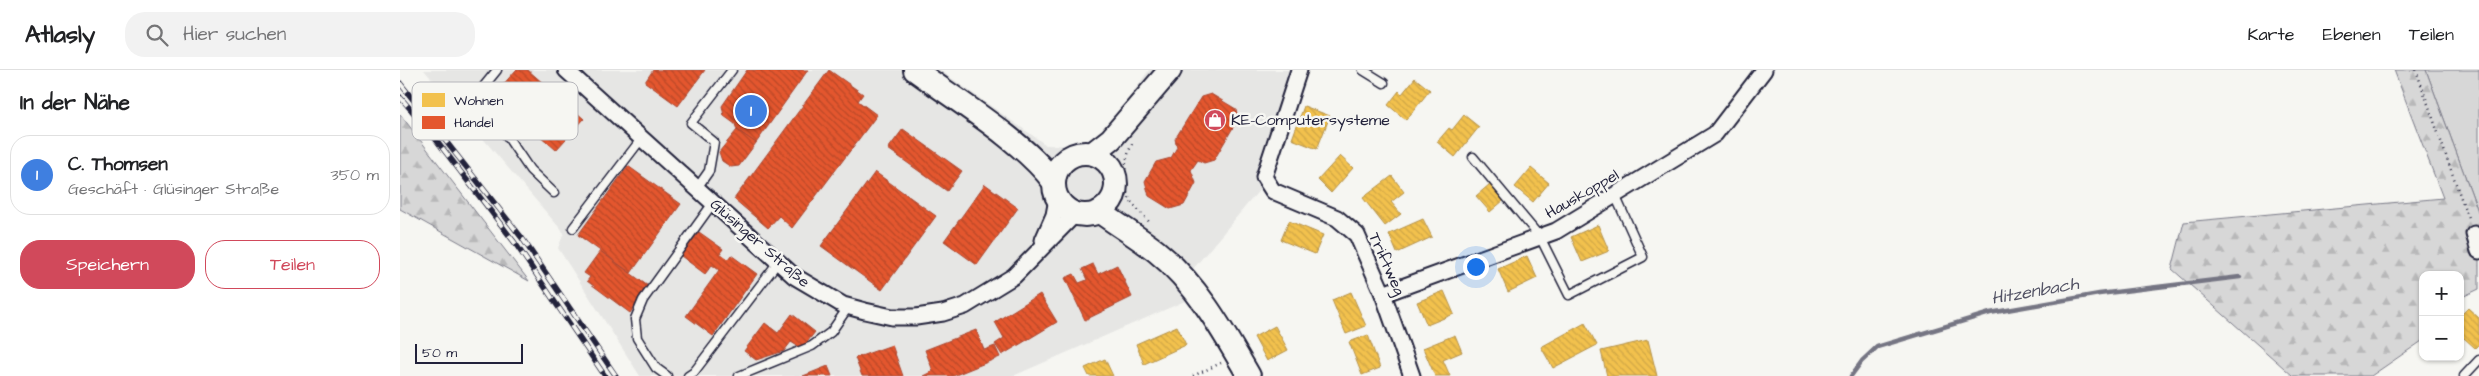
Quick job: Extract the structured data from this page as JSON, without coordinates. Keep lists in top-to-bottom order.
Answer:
{
  "streets": {
    "main road": ["Glüsinger Straße"],
    "street": ["Hauskoppel", "Triftweg"]
  },
  "crossings": [
    ["Hauskoppel", "Triftweg"]
  ],
  "water": ["Hitzenbach"],
  "places": {
    "shop": ["KE-Computersysteme"]
  },
  "legend": ["Wohnen", "Handel"],
  "scale_bar": "50 m",
  "page": {
    "header": "Atlasly",
    "search": "Hier suchen",
    "nav": ["Karte", "Ebenen", "Teilen"],
    "heading": "In der Nähe",
    "pins": "1",
    "list": [
      {
        "mark": "1",
        "name": "C. Thomsen",
        "note": "Geschäft · Glüsinger Straße",
        "value": "350 m"
      }
    ],
    "buttons": ["Speichern", "Teilen"],
    "map_buttons": ["+", "−"],
    "scale": "50 m"
  }
}
